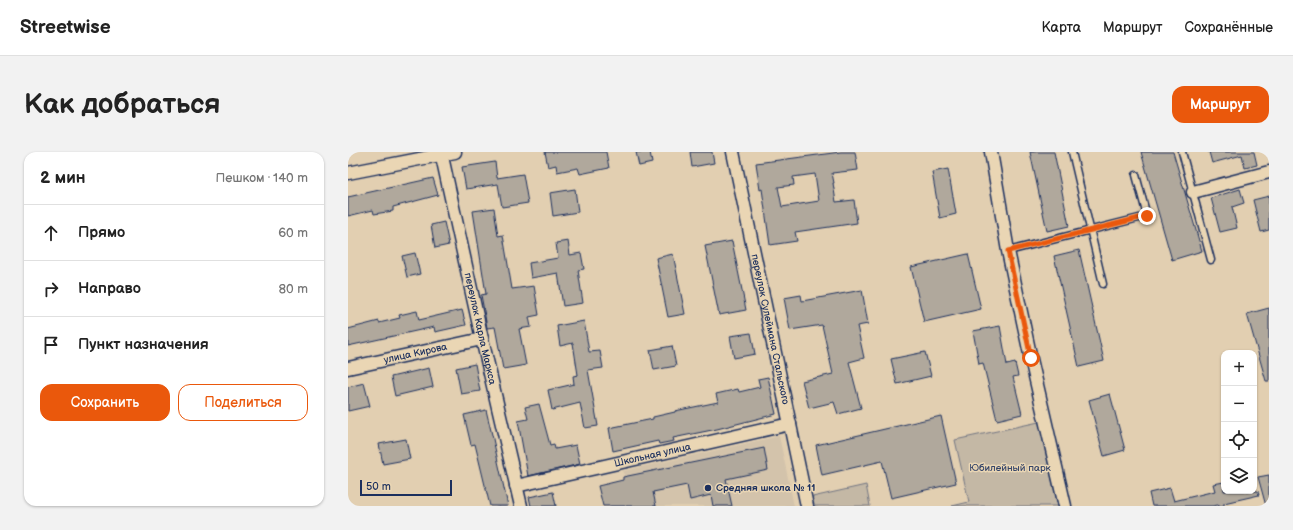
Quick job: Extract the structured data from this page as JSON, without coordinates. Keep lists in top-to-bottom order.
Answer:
{
  "streets": {
    "street": [
      "переулок Карла Маркса",
      "переулок Сулеймана Стальского",
      "улица Кирова",
      "Школьная улица"
    ]
  },
  "crossings": [
    ["переулок Карла Маркса", "улица Кирова"],
    ["переулок Карла Маркса", "Школьная улица"],
    ["переулок Сулеймана Стальского", "Школьная улица"]
  ],
  "parks": ["Юбилейный парк"],
  "places": ["Средняя школа № 11"],
  "scale_bar": "50 m",
  "page": {
    "header": "Streetwise",
    "nav": ["Карта", "Маршрут", "Сохранённые"],
    "buttons": [
      "Маршрут",
      ["Сохранить", "Поделиться"]
    ],
    "title": "Как добраться",
    "heading": ["2 мин", "Пешком · 140 m"],
    "list": [
      ["Прямо", "60 m"],
      ["Направо", "80 m"],
      "Пункт назначения"
    ],
    "map_buttons": ["+", "−"],
    "scale": "50 m"
  }
}
